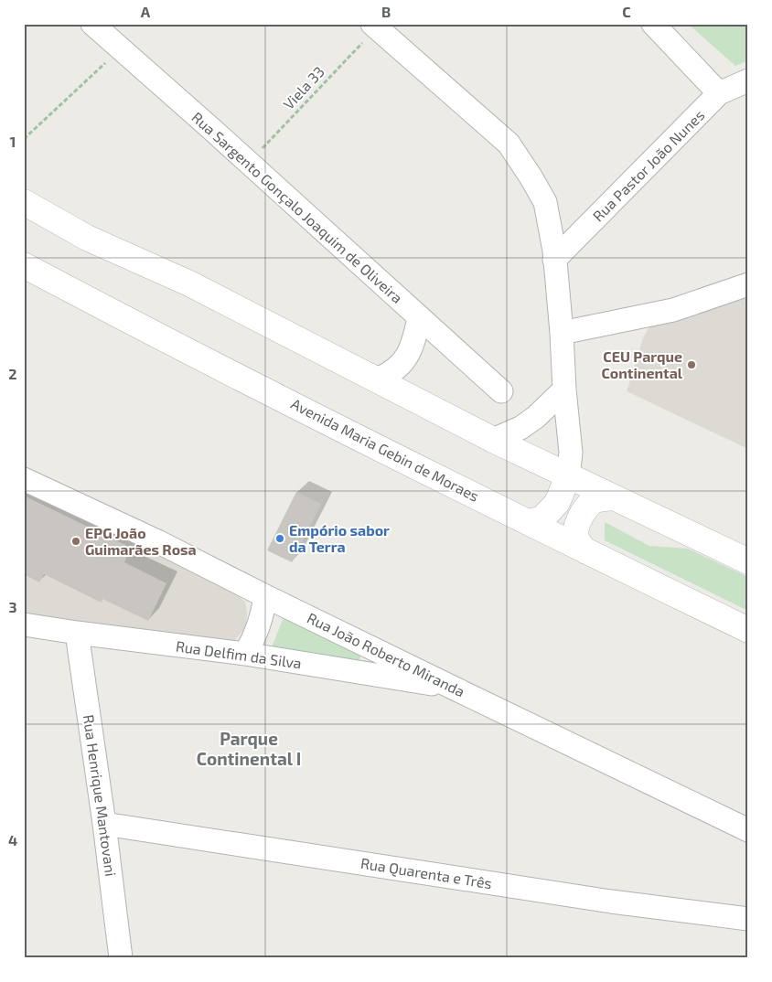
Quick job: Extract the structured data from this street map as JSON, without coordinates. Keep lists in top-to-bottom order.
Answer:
{
  "streets": {
    "main road": ["Avenida Maria Gebin de Moraes"],
    "street": [
      "Rua Pastor João Nunes",
      "Rua Sargento Gonçalo Joaquim de Oliveira",
      "Rua Delfim da Silva",
      "Rua João Roberto Miranda",
      "Rua Henrique Mantovani",
      "Rua Quarenta e Três"
    ],
    "path": ["Viela 33"]
  },
  "crossings": [
    ["Viela 33", "Rua Sargento Gonçalo Joaquim de Oliveira"],
    ["Rua Delfim da Silva", "Rua João Roberto Miranda"],
    ["Rua Delfim da Silva", "Rua Henrique Mantovani"],
    ["Rua Henrique Mantovani", "Rua Quarenta e Três"]
  ],
  "districts": ["Parque Continental I"],
  "places": ["CEU Parque Continental", "Empório sabor da Terra", "EPG João Guimarães Rosa"],
  "grid": {
    "columns": ["A", "B", "C"],
    "rows": [
      "1",
      "2",
      "3",
      "4"
    ]
  }
}
